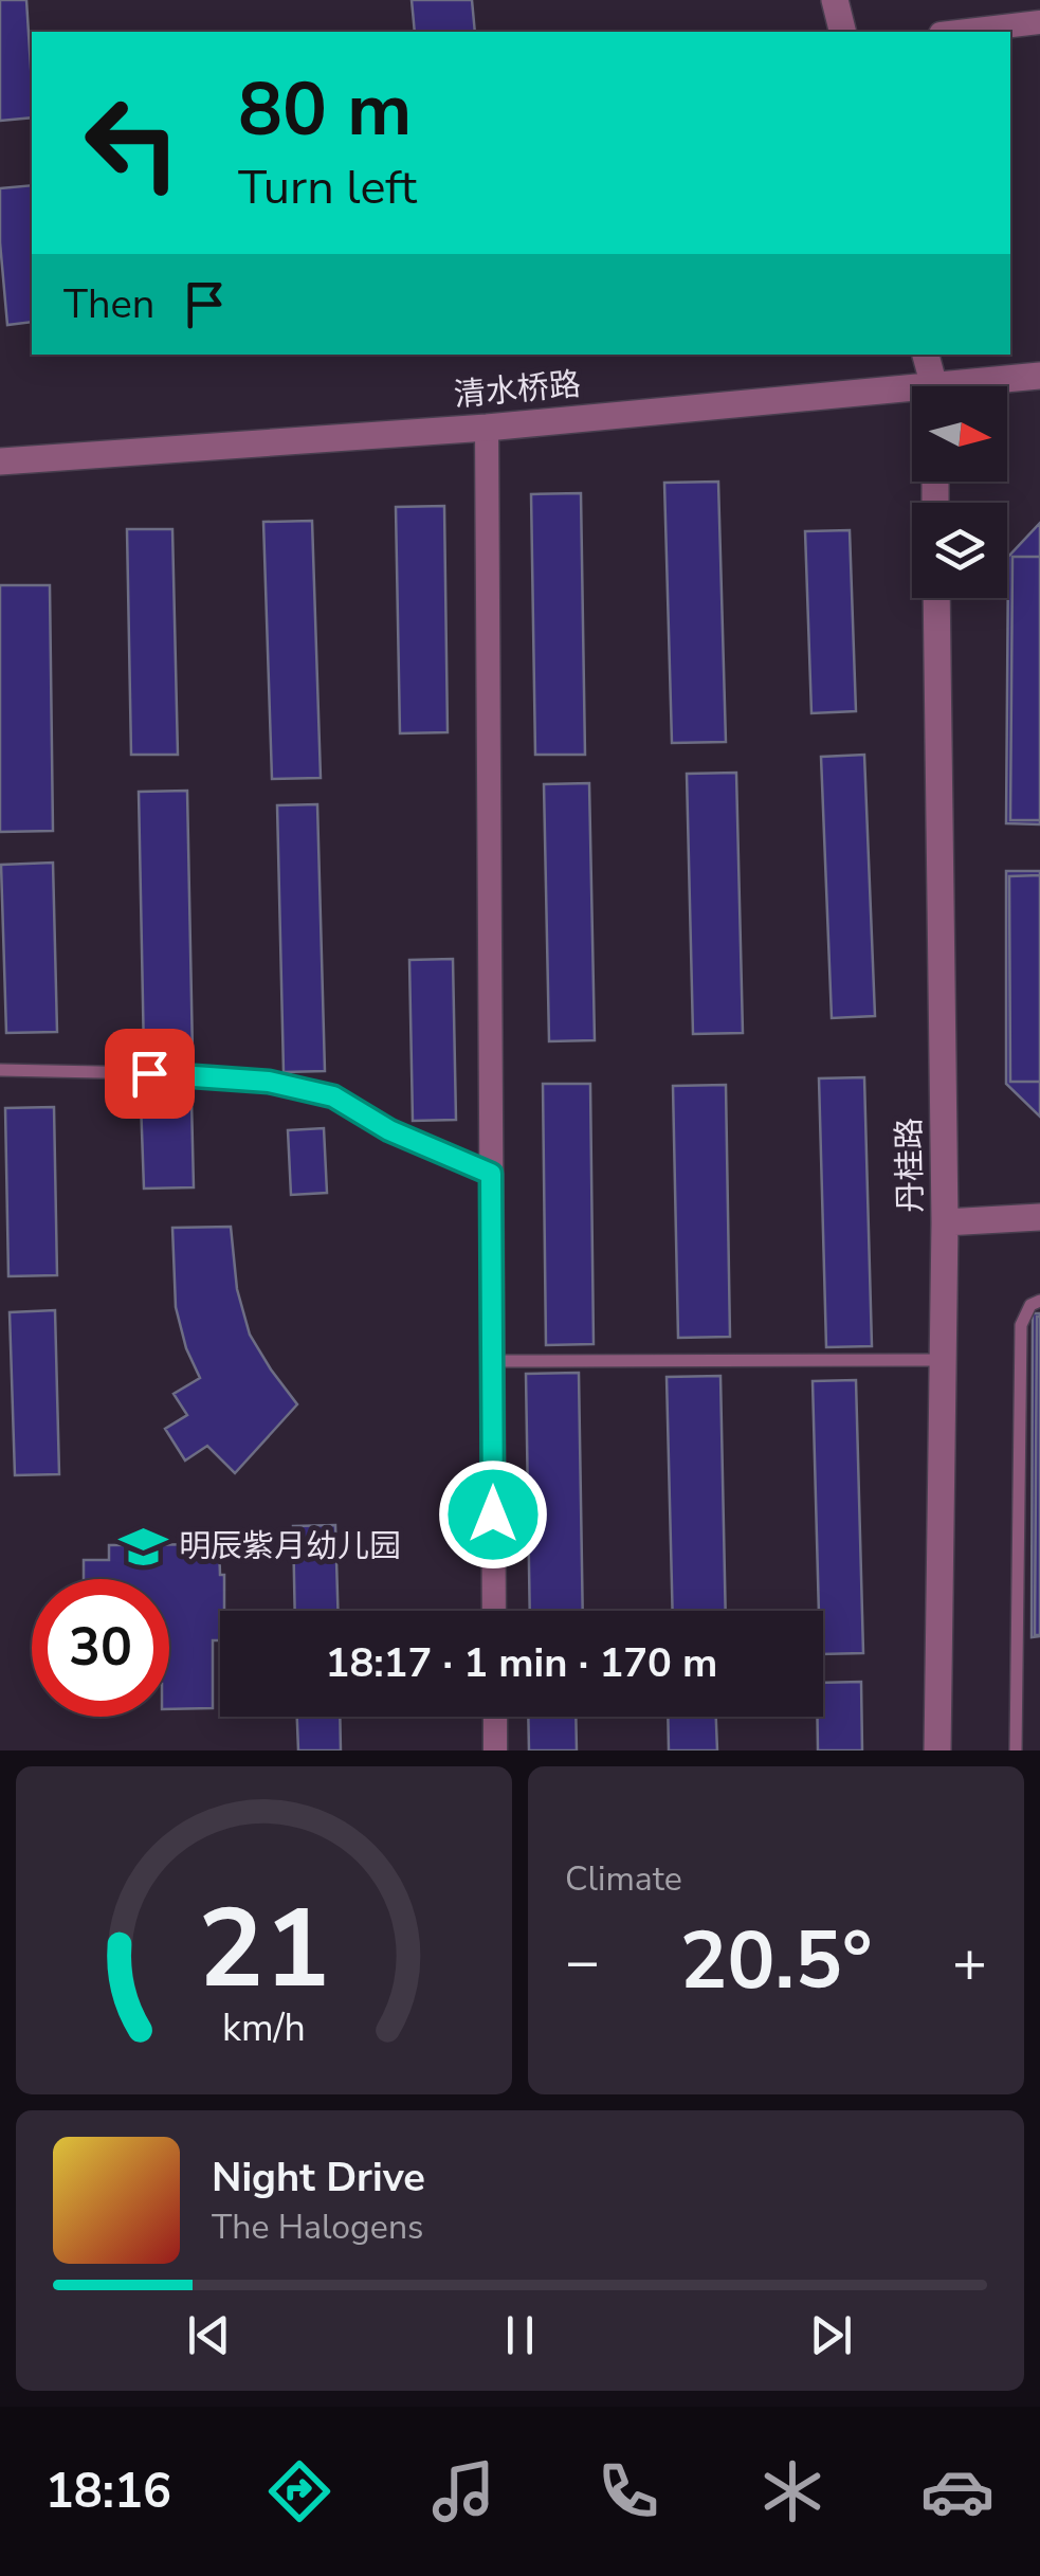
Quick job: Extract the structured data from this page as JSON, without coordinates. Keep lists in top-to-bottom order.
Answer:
{
  "streets": {
    "street": ["清水桥路", "丹桂路"]
  },
  "places": {
    "school or university": ["明辰紫月幼儿园"]
  },
  "north": "right",
  "page": {
    "turn": ["80 m", "Turn left"],
    "then": "Then",
    "limit": "30",
    "trip": "18:17 · 1 min · 170 m",
    "tile": "Climate",
    "heat": ["−", "20.5°", "+"],
    "song": ["Night Drive", "The Halogens"],
    "tabs": "18:16",
    "gauge": ["21", "km/h"]
  }
}
